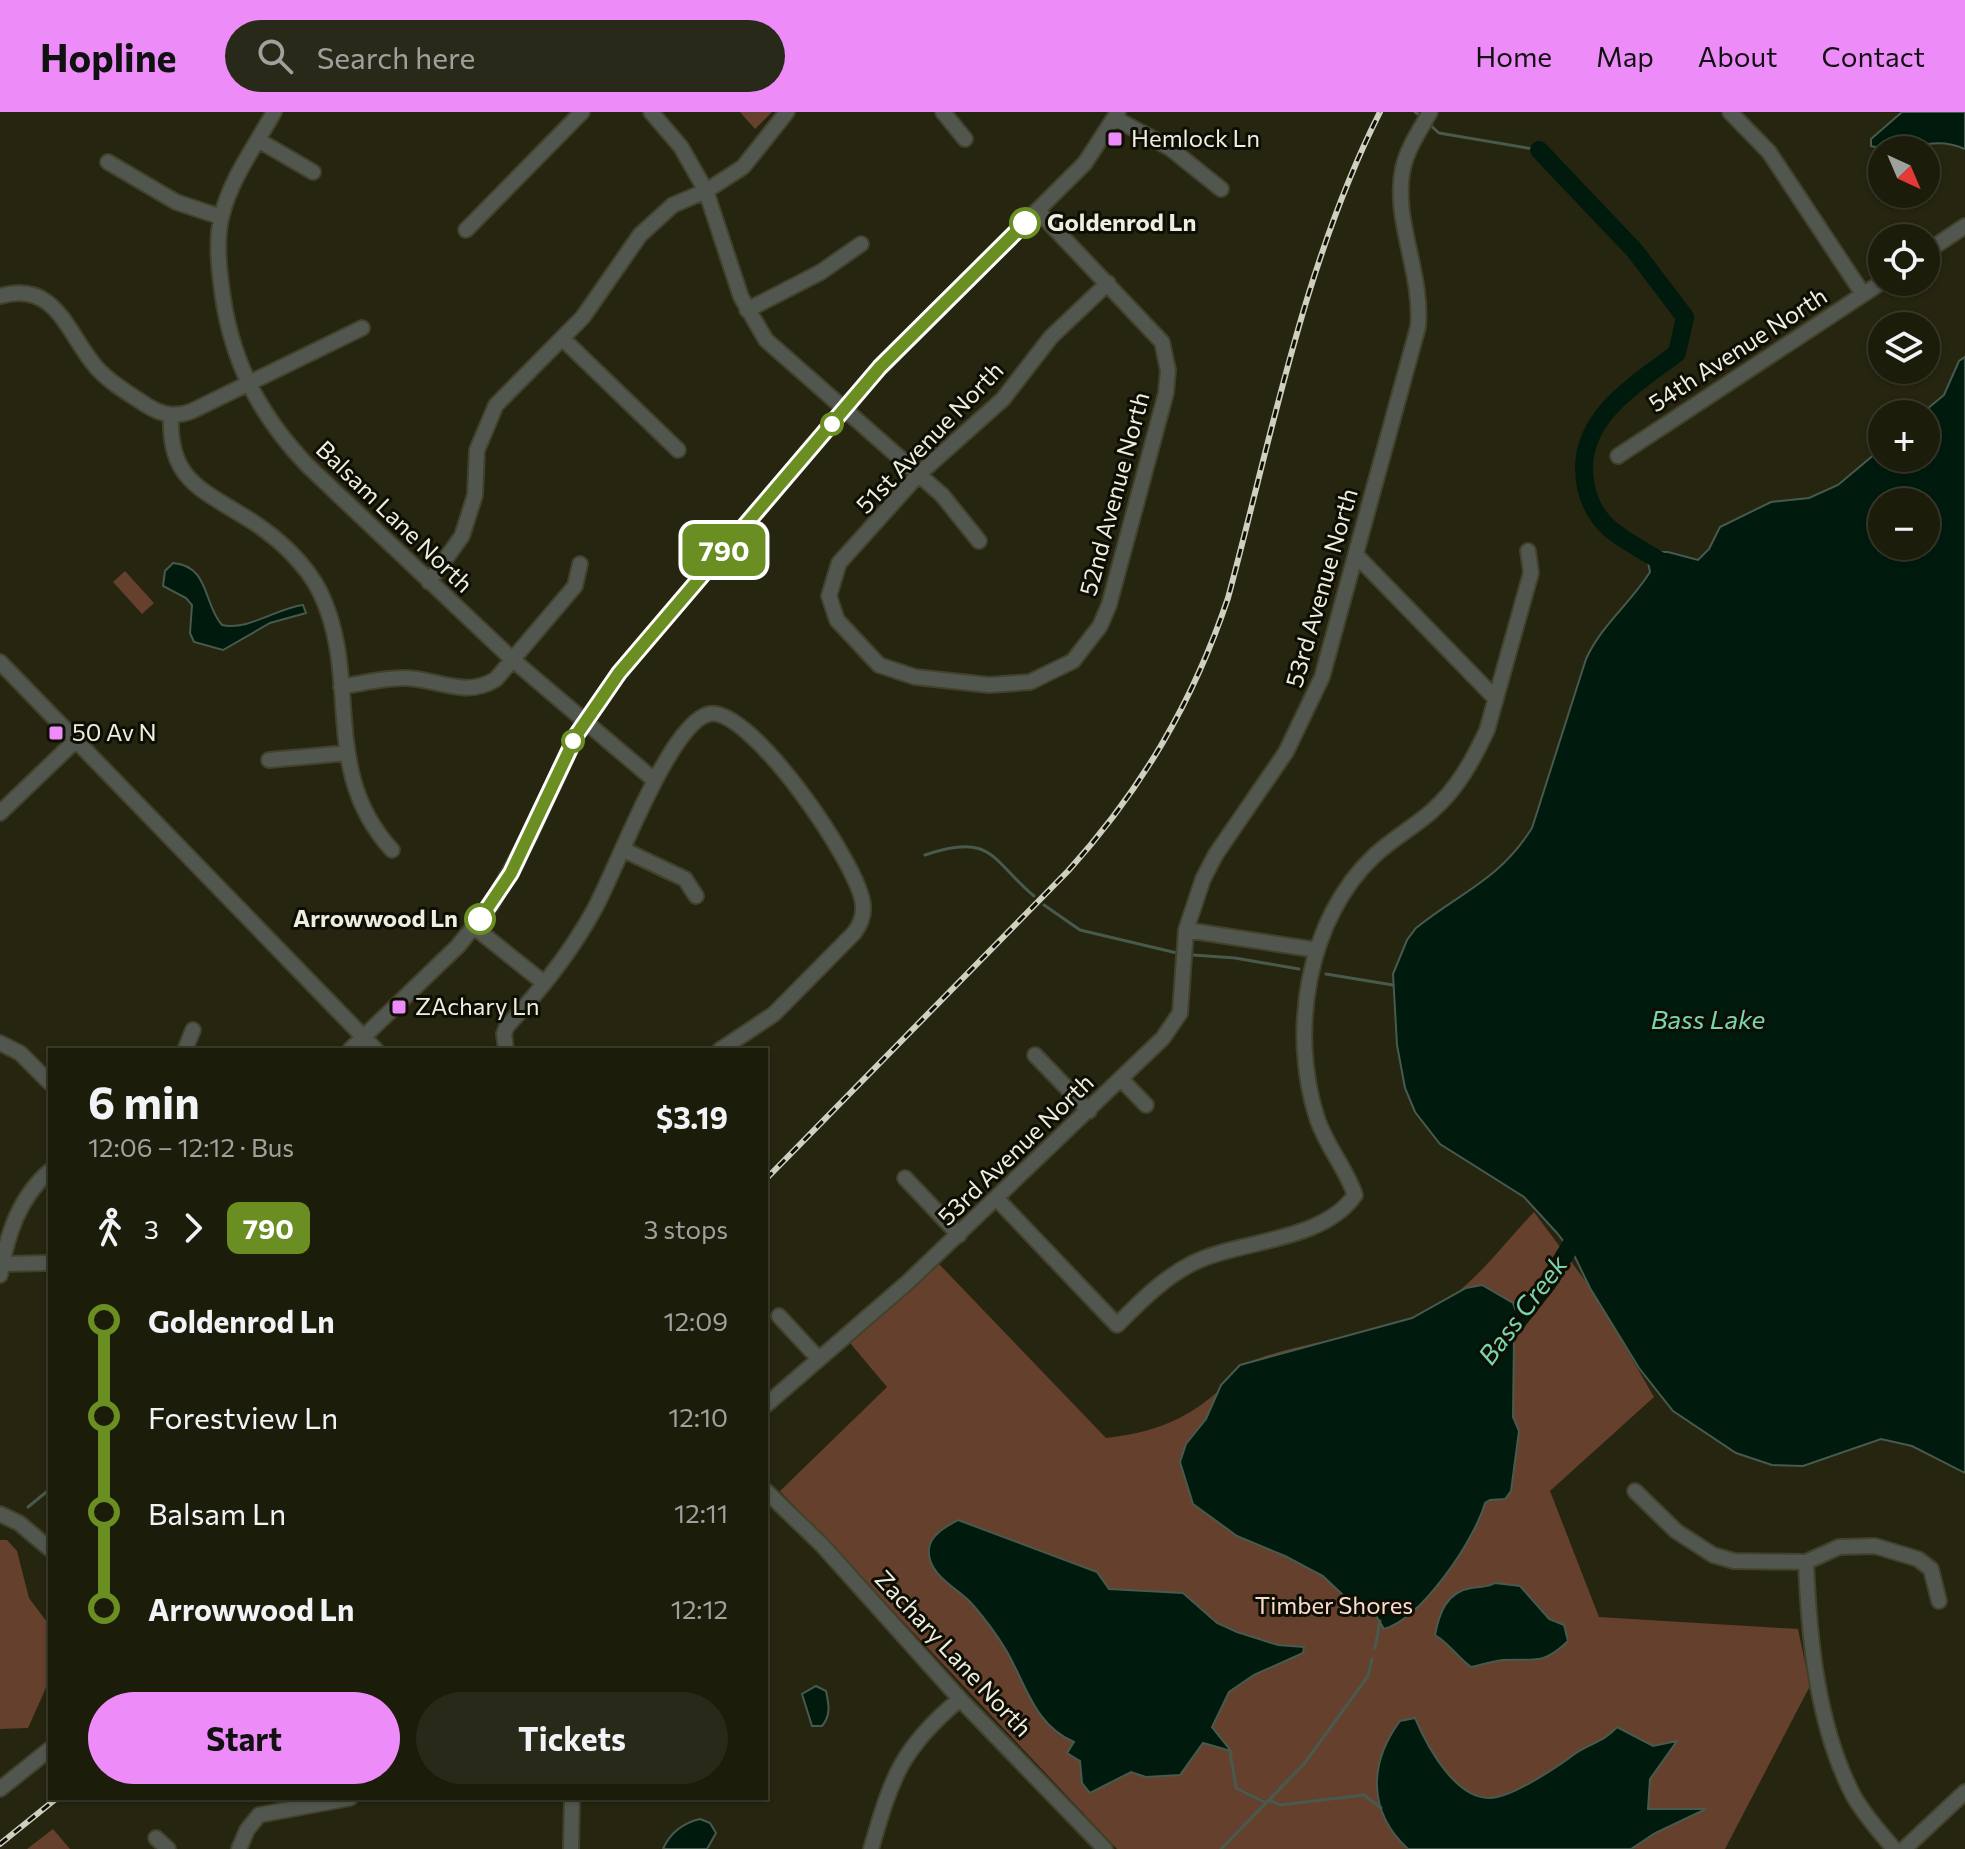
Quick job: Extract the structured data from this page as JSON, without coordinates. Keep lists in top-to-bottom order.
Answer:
{
  "streets": {
    "street": [
      "54th Avenue North",
      "51st Avenue North",
      "52nd Avenue North",
      "Balsam Lane North",
      "53rd Avenue North",
      "Zachary Lane North"
    ]
  },
  "crossings": [
    ["51st Avenue North", "52nd Avenue North"]
  ],
  "water": ["Bass Lake", "Bass Creek"],
  "parks": ["Timber Shores"],
  "places": {
    "transit": ["Hemlock Ln", "50 Av N", "ZAchary Ln"],
    "other": ["Goldenrod Ln", "Arrowwood Ln"]
  },
  "lines": ["bus line 790"],
  "north": "bottom right",
  "page": {
    "header": "Hopline",
    "search": "Search here",
    "nav": [
      "Home",
      "Map",
      "About",
      "Contact"
    ],
    "on_map": "790",
    "map_buttons": ["+", "−"],
    "heading": ["6 min", "12:06 – 12:12 · Bus", "$3.19"],
    "legs": ["3", "790", "3 stops"],
    "list": [
      {
        "name": "Goldenrod Ln",
        "value": "12:09"
      },
      {
        "name": "Forestview Ln",
        "value": "12:10"
      },
      {
        "name": "Balsam Ln",
        "value": "12:11"
      },
      {
        "name": "Arrowwood Ln",
        "value": "12:12"
      }
    ],
    "buttons": ["Start", "Tickets"]
  }
}
